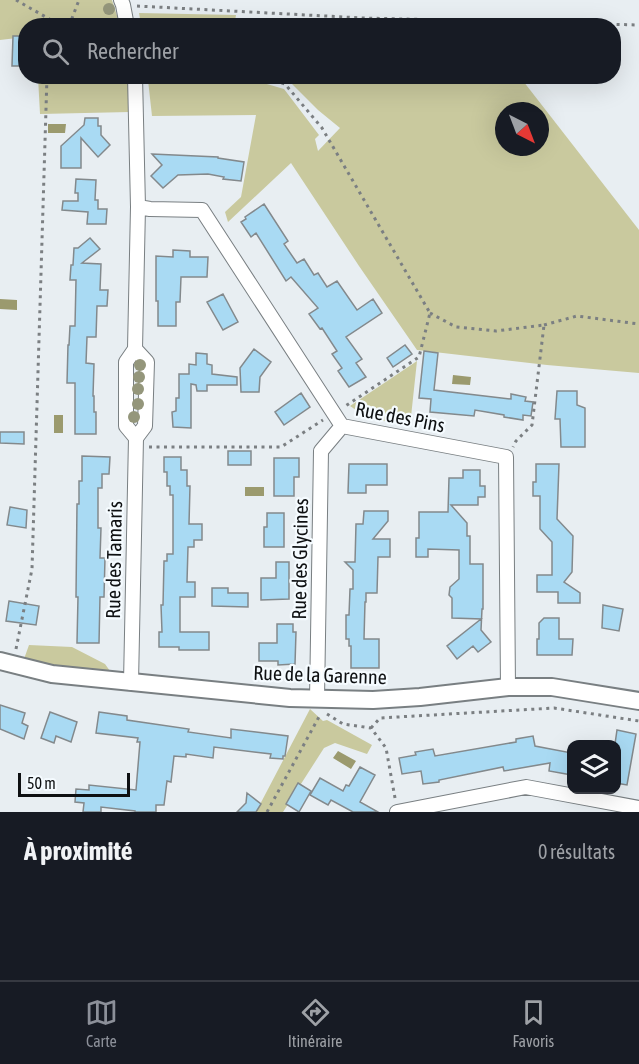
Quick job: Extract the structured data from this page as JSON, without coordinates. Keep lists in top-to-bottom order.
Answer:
{
  "streets": {
    "street": [
      "Rue des Pins",
      "Rue des Glycines",
      "Rue des Tamaris",
      "Rue de la Garenne"
    ]
  },
  "crossings": [
    ["Rue des Pins", "Rue des Glycines"],
    ["Rue des Pins", "Rue des Tamaris"],
    ["Rue des Glycines", "Rue de la Garenne"],
    ["Rue des Tamaris", "Rue de la Garenne"]
  ],
  "scale_bar": "50 m",
  "north": "bottom right",
  "page": {
    "search": "Rechercher",
    "scale": "50 m",
    "heading": ["À proximité", "0 résultats"],
    "nav": ["Carte", "Itinéraire", "Favoris"]
  }
}
